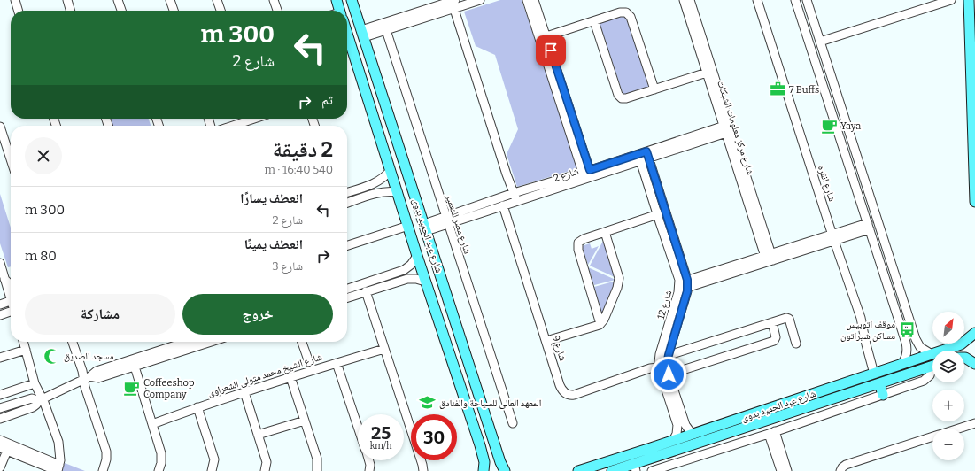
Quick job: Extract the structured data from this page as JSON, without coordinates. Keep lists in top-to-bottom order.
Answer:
{
  "streets": {
    "main road": ["شارع عبد الحميد بدوى"],
    "street": [
      "شارع مركز معلومات الشبكات",
      "شارع 2",
      "شارع انقره",
      "شارع مصر للتعمير",
      "شارع 12",
      "شارع 9",
      "شارع الشيخ محمد متولى الشعراوى"
    ]
  },
  "crossings": [
    ["شارع مركز معلومات الشبكات", "شارع 2"],
    ["شارع 2", "شارع مصر للتعمير"],
    ["شارع 2", "شارع عبد الحميد بدوى"],
    ["شارع 2", "شارع 12"],
    ["شارع 2", "شارع 9"],
    ["شارع انقره", "شارع عبد الحميد بدوى"],
    ["شارع عبد الحميد بدوى", "شارع 12"],
    ["شارع 12", "شارع 9"]
  ],
  "places": {
    "office": ["7 Buffs"],
    "cafe": ["Yaya", "Coffeeshop Company"],
    "bus stop": ["موقف اتوبيس مساكن شيراتون"],
    "mosque": ["مسجد الصديق"],
    "school or university": ["المعهد العالى للسياحة والفنادق"]
  },
  "north": "top right",
  "page": {
    "turn": ["300 m", "شارع 2"],
    "then": "ثم",
    "heading": ["2 دقيقة", "540 m · 16:40"],
    "list": [
      {
        "name": "انعطف يسارًا",
        "note": "شارع 2",
        "value": "300 m"
      },
      {
        "name": "انعطف يمينًا",
        "note": "شارع 3",
        "value": "80 m"
      }
    ],
    "buttons": ["خروج", "مشاركة"],
    "map_buttons": ["+", "−"],
    "speed": "25 km/h",
    "limit": "30"
  }
}
